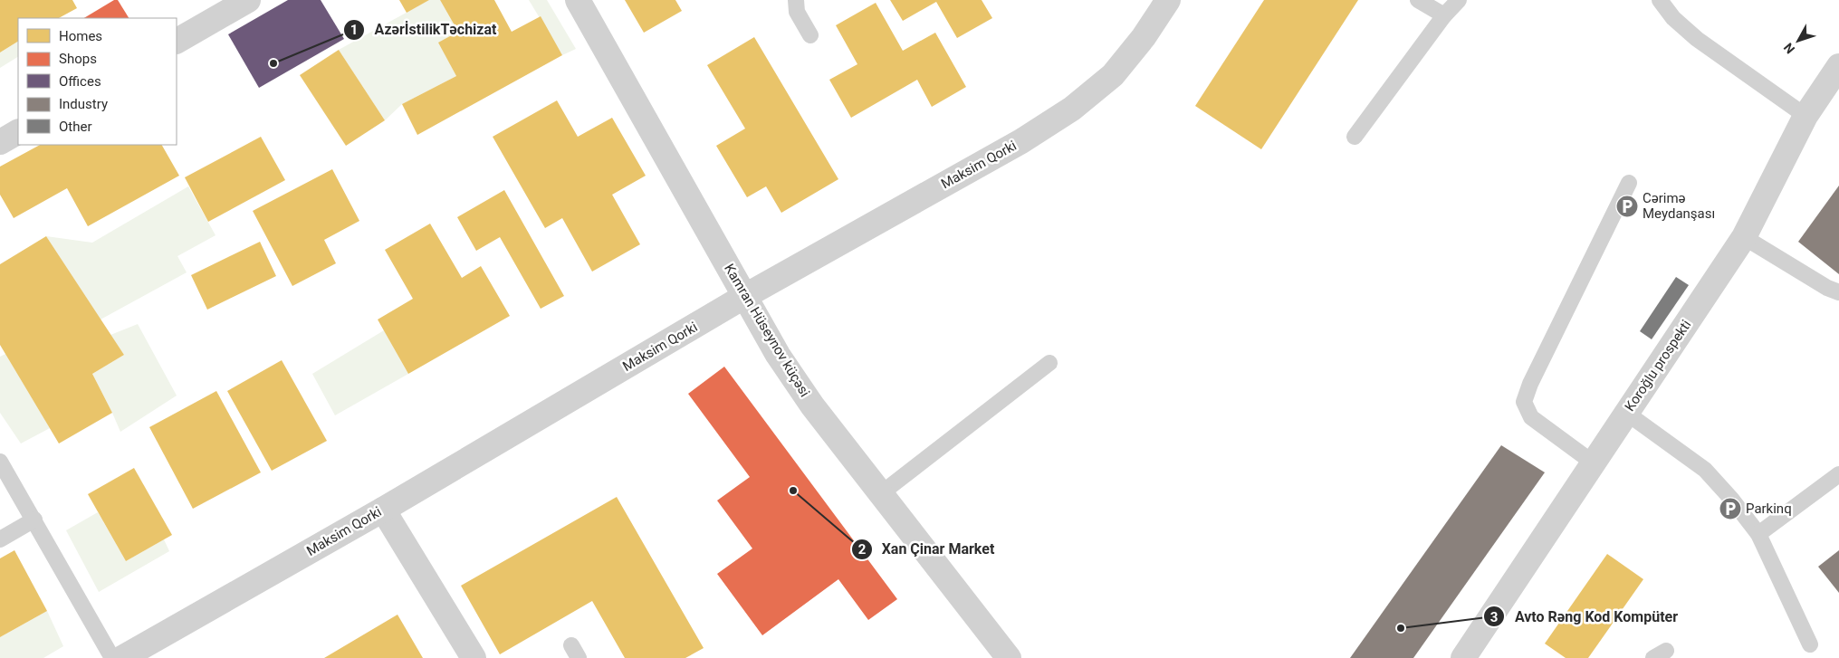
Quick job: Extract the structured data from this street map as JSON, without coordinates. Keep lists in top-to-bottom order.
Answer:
{
  "streets": {
    "street": ["Maksim Qorki", "Kamran Hüseynov küçəsi", "Koroğlu prospekti"]
  },
  "crossings": [
    ["Maksim Qorki", "Kamran Hüseynov küçəsi"]
  ],
  "places": {
    "other": ["AzərİstilikTəchizat", "Xan Çinar Market", "Avto Rəng Kod Kompüter"],
    "parking": ["Cərimə Meydanşası", "Parkinq"]
  },
  "legend": [
    "Homes",
    "Shops",
    "Offices",
    "Industry",
    "Other"
  ],
  "north": "bottom left"
}
